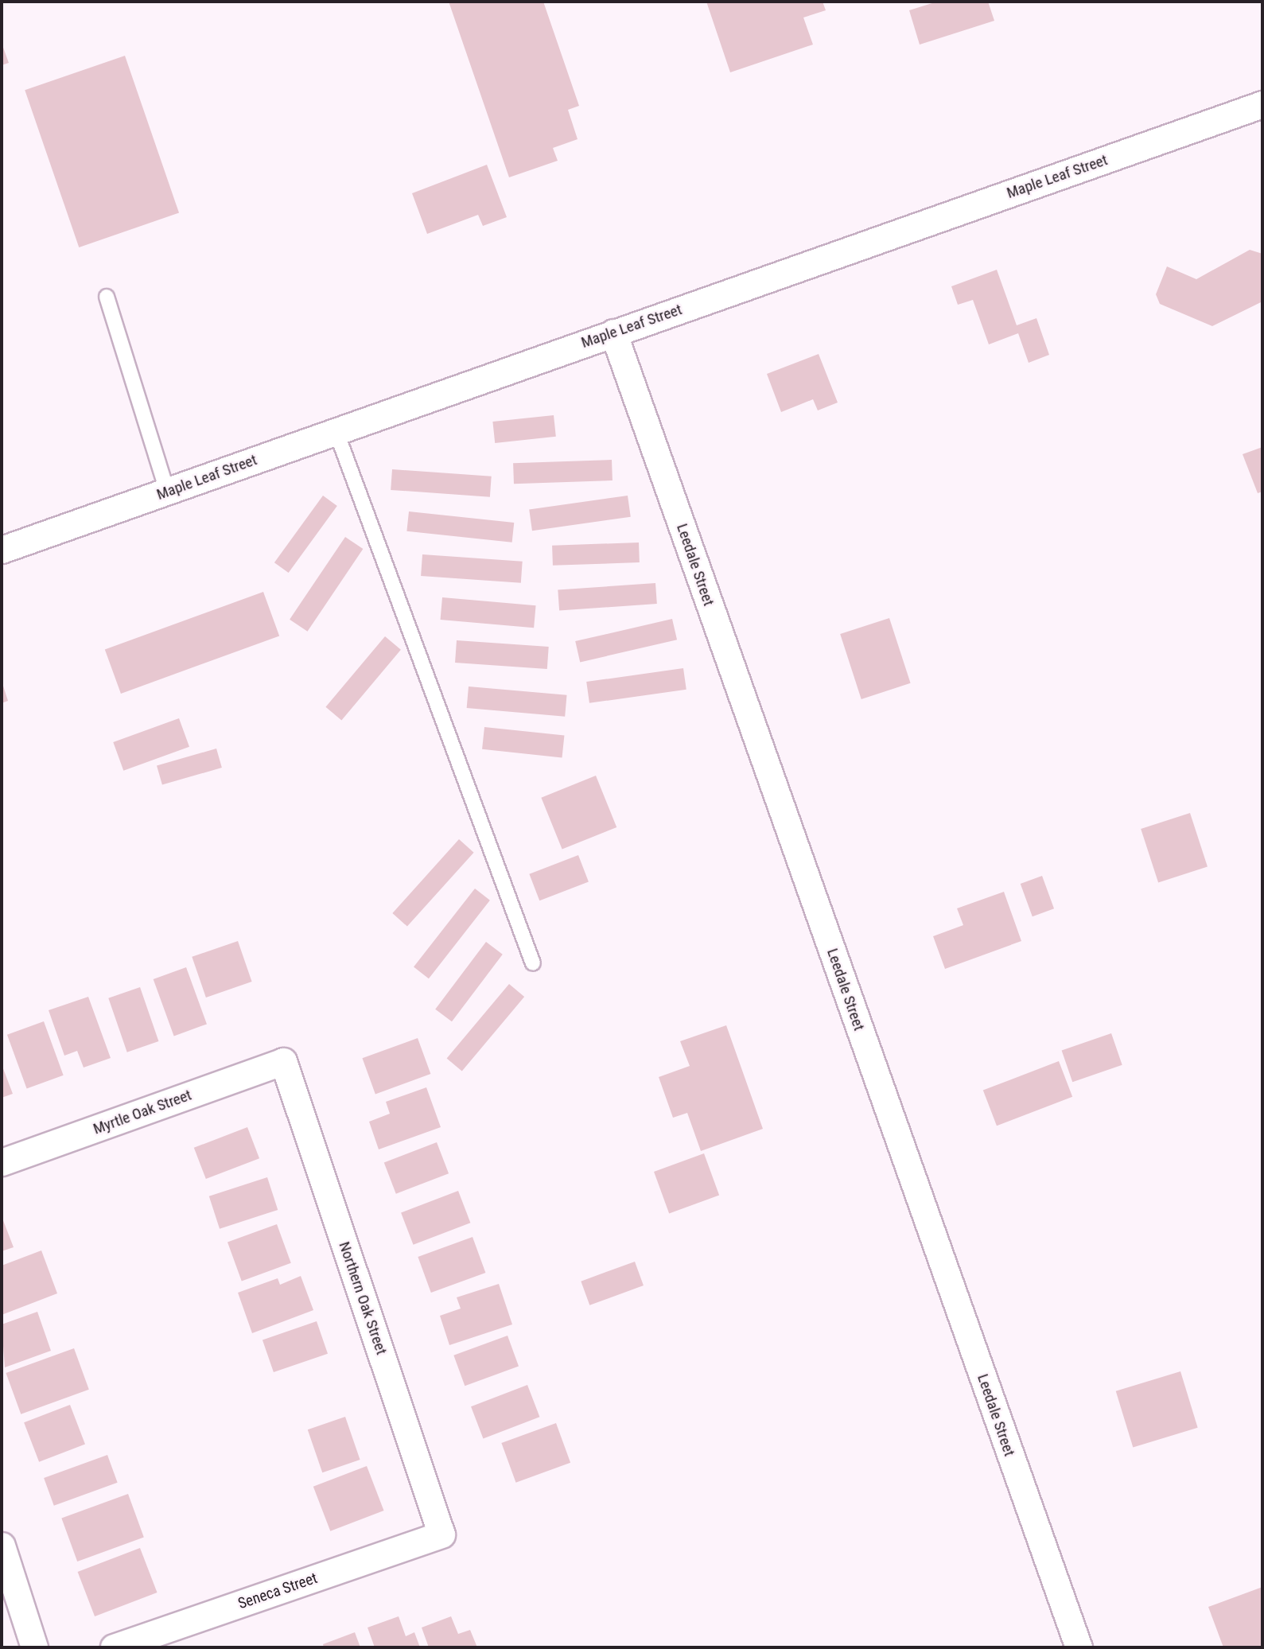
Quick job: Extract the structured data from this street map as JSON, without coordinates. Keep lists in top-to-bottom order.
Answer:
{
  "streets": {
    "street": [
      "Maple Leaf Street",
      "Leedale Street",
      "Myrtle Oak Street",
      "Northern Oak Street",
      "Seneca Street"
    ]
  },
  "crossings": [
    ["Maple Leaf Street", "Leedale Street"],
    ["Myrtle Oak Street", "Northern Oak Street"],
    ["Northern Oak Street", "Seneca Street"]
  ]
}
